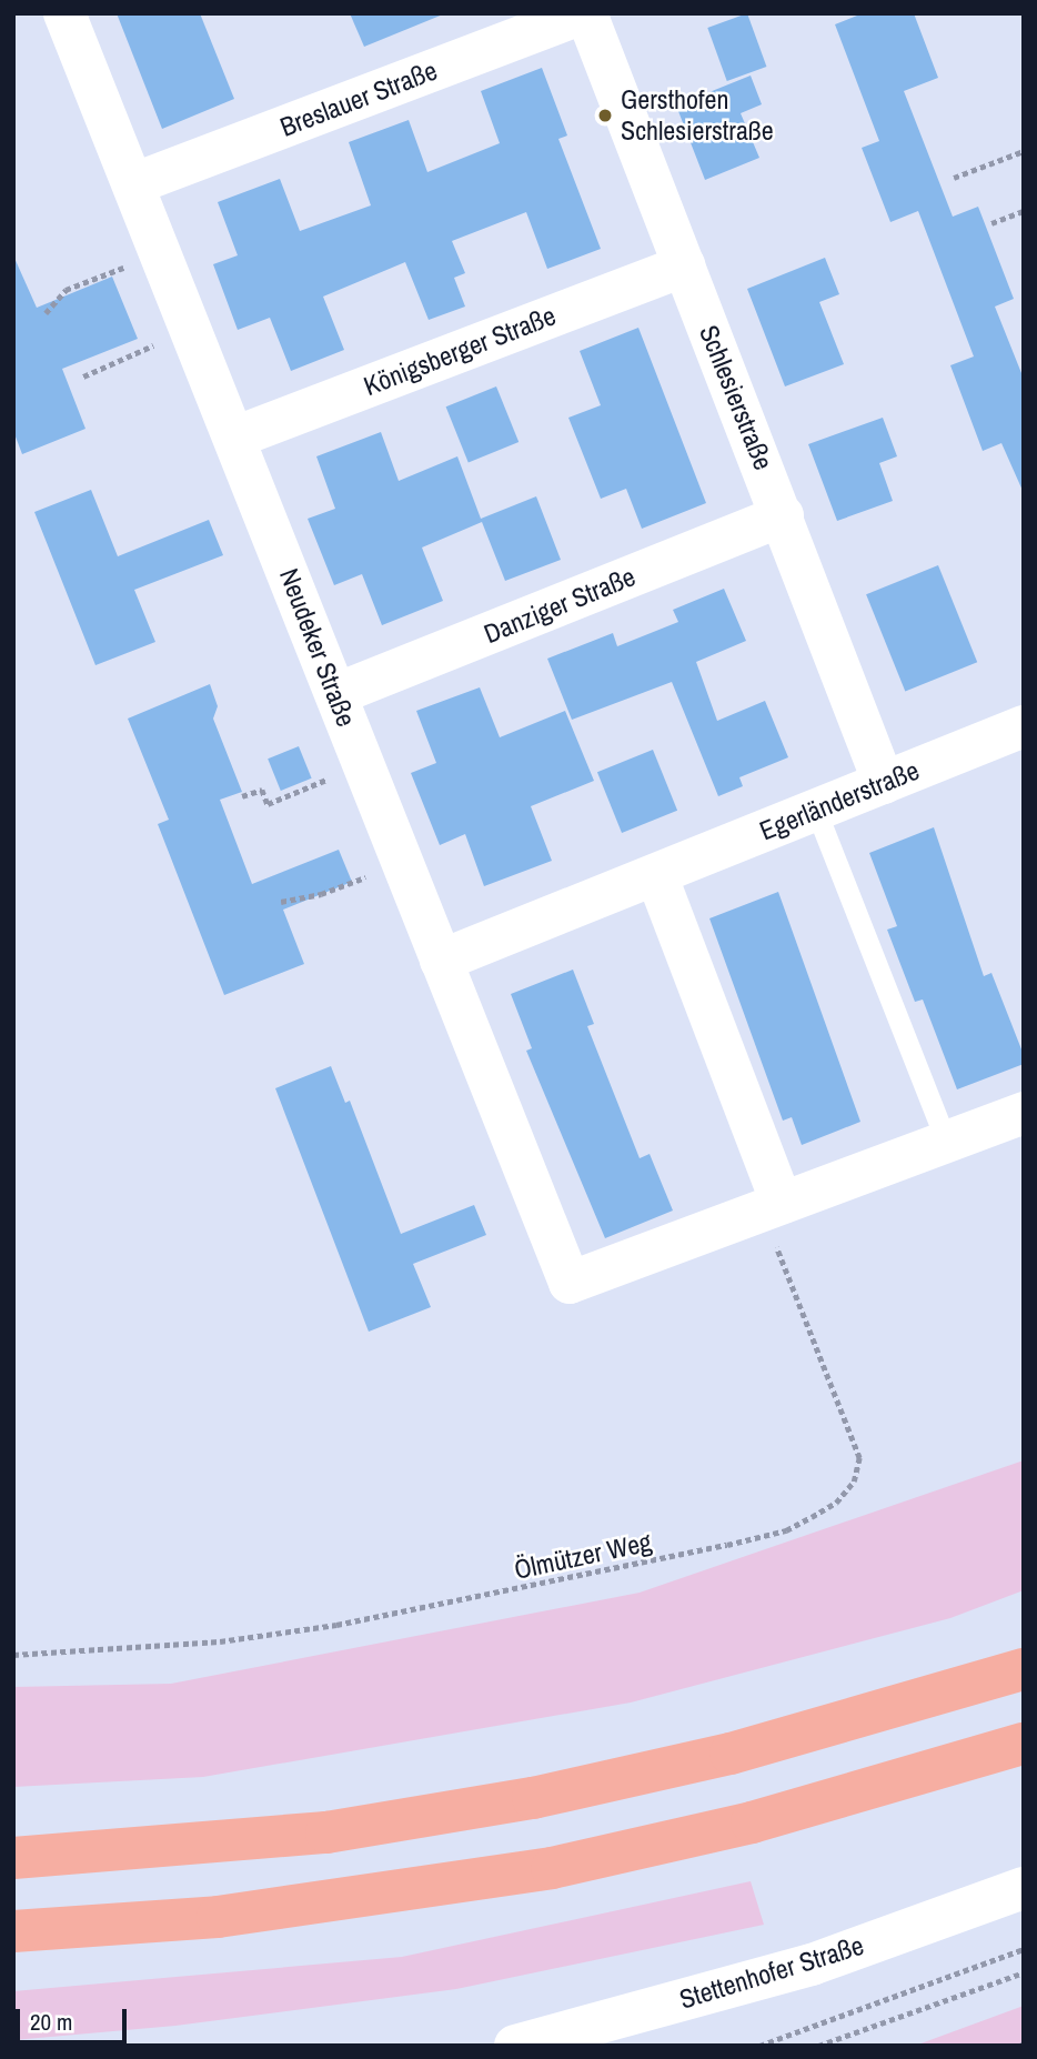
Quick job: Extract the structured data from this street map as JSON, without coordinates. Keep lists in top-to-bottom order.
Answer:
{
  "streets": {
    "street": [
      "Breslauer Straße",
      "Königsberger Straße",
      "Schlesierstraße",
      "Danziger Straße",
      "Neudeker Straße",
      "Egerländerstraße",
      "Stettenhofer Straße"
    ],
    "path": ["Ölmützer Weg"]
  },
  "crossings": [
    ["Breslauer Straße", "Schlesierstraße"],
    ["Breslauer Straße", "Neudeker Straße"],
    ["Königsberger Straße", "Schlesierstraße"],
    ["Königsberger Straße", "Neudeker Straße"],
    ["Schlesierstraße", "Danziger Straße"],
    ["Schlesierstraße", "Egerländerstraße"],
    ["Danziger Straße", "Neudeker Straße"],
    ["Neudeker Straße", "Egerländerstraße"],
    ["Neudeker Straße", "Ölmützer Weg"]
  ],
  "places": ["Gersthofen Schlesierstraße"],
  "scale_bar": "20 m"
}
